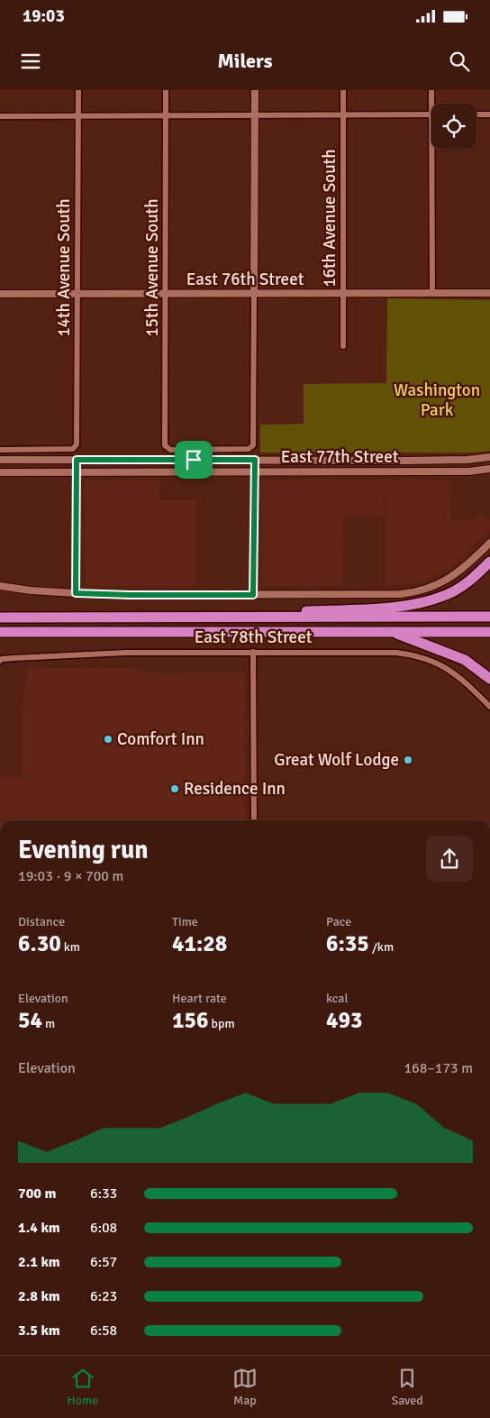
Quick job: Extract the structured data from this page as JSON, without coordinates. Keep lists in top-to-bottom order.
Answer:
{
  "streets": {
    "street": [
      "16th Avenue South",
      "14th Avenue South",
      "15th Avenue South",
      "East 76th Street",
      "East 77th Street",
      "East 78th Street"
    ]
  },
  "crossings": [
    ["16th Avenue South", "East 76th Street"],
    ["14th Avenue South", "East 76th Street"],
    ["15th Avenue South", "East 76th Street"]
  ],
  "parks": ["Washington Park"],
  "places": ["Comfort Inn", "Great Wolf Lodge", "Residence Inn"],
  "page": {
    "status": "19:03",
    "header": "Milers",
    "heading": ["Evening run", "19:03 · 9 × 700 m"],
    "stats": [
      ["Distance", "6.30 km"],
      ["Time", "41:28"],
      ["Pace", "6:35 /km"],
      ["Elevation", "54 m"],
      ["Heart rate", "156 bpm"],
      ["kcal", "493"]
    ],
    "chart": ["Elevation", "168–173 m"],
    "list": [
      {
        "name": "700 m",
        "note": "6:33"
      },
      {
        "name": "1.4 km",
        "note": "6:08"
      },
      {
        "name": "2.1 km",
        "note": "6:57"
      },
      {
        "name": "2.8 km",
        "note": "6:23"
      },
      {
        "name": "3.5 km",
        "note": "6:58"
      }
    ],
    "tabs": ["Home", "Map", "Saved"]
  }
}
